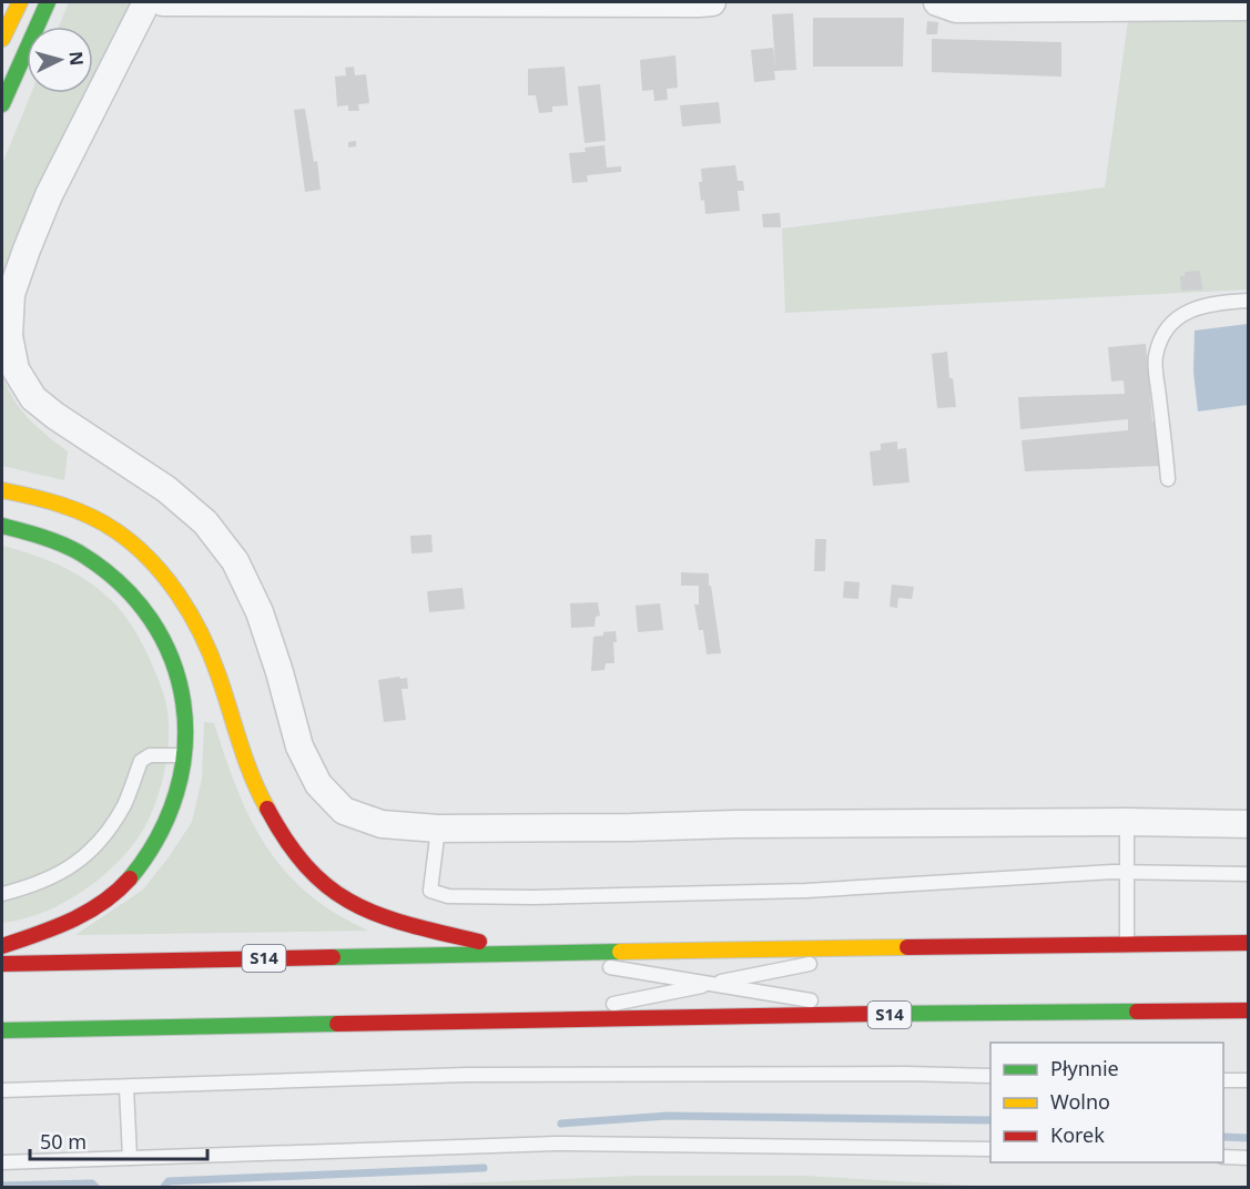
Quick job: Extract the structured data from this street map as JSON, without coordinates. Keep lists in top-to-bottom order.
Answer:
{
  "streets": {
    "main road": ["S14"]
  },
  "legend": ["Płynnie", "Wolno", "Korek"],
  "scale_bar": "50 m",
  "north": "right"
}
